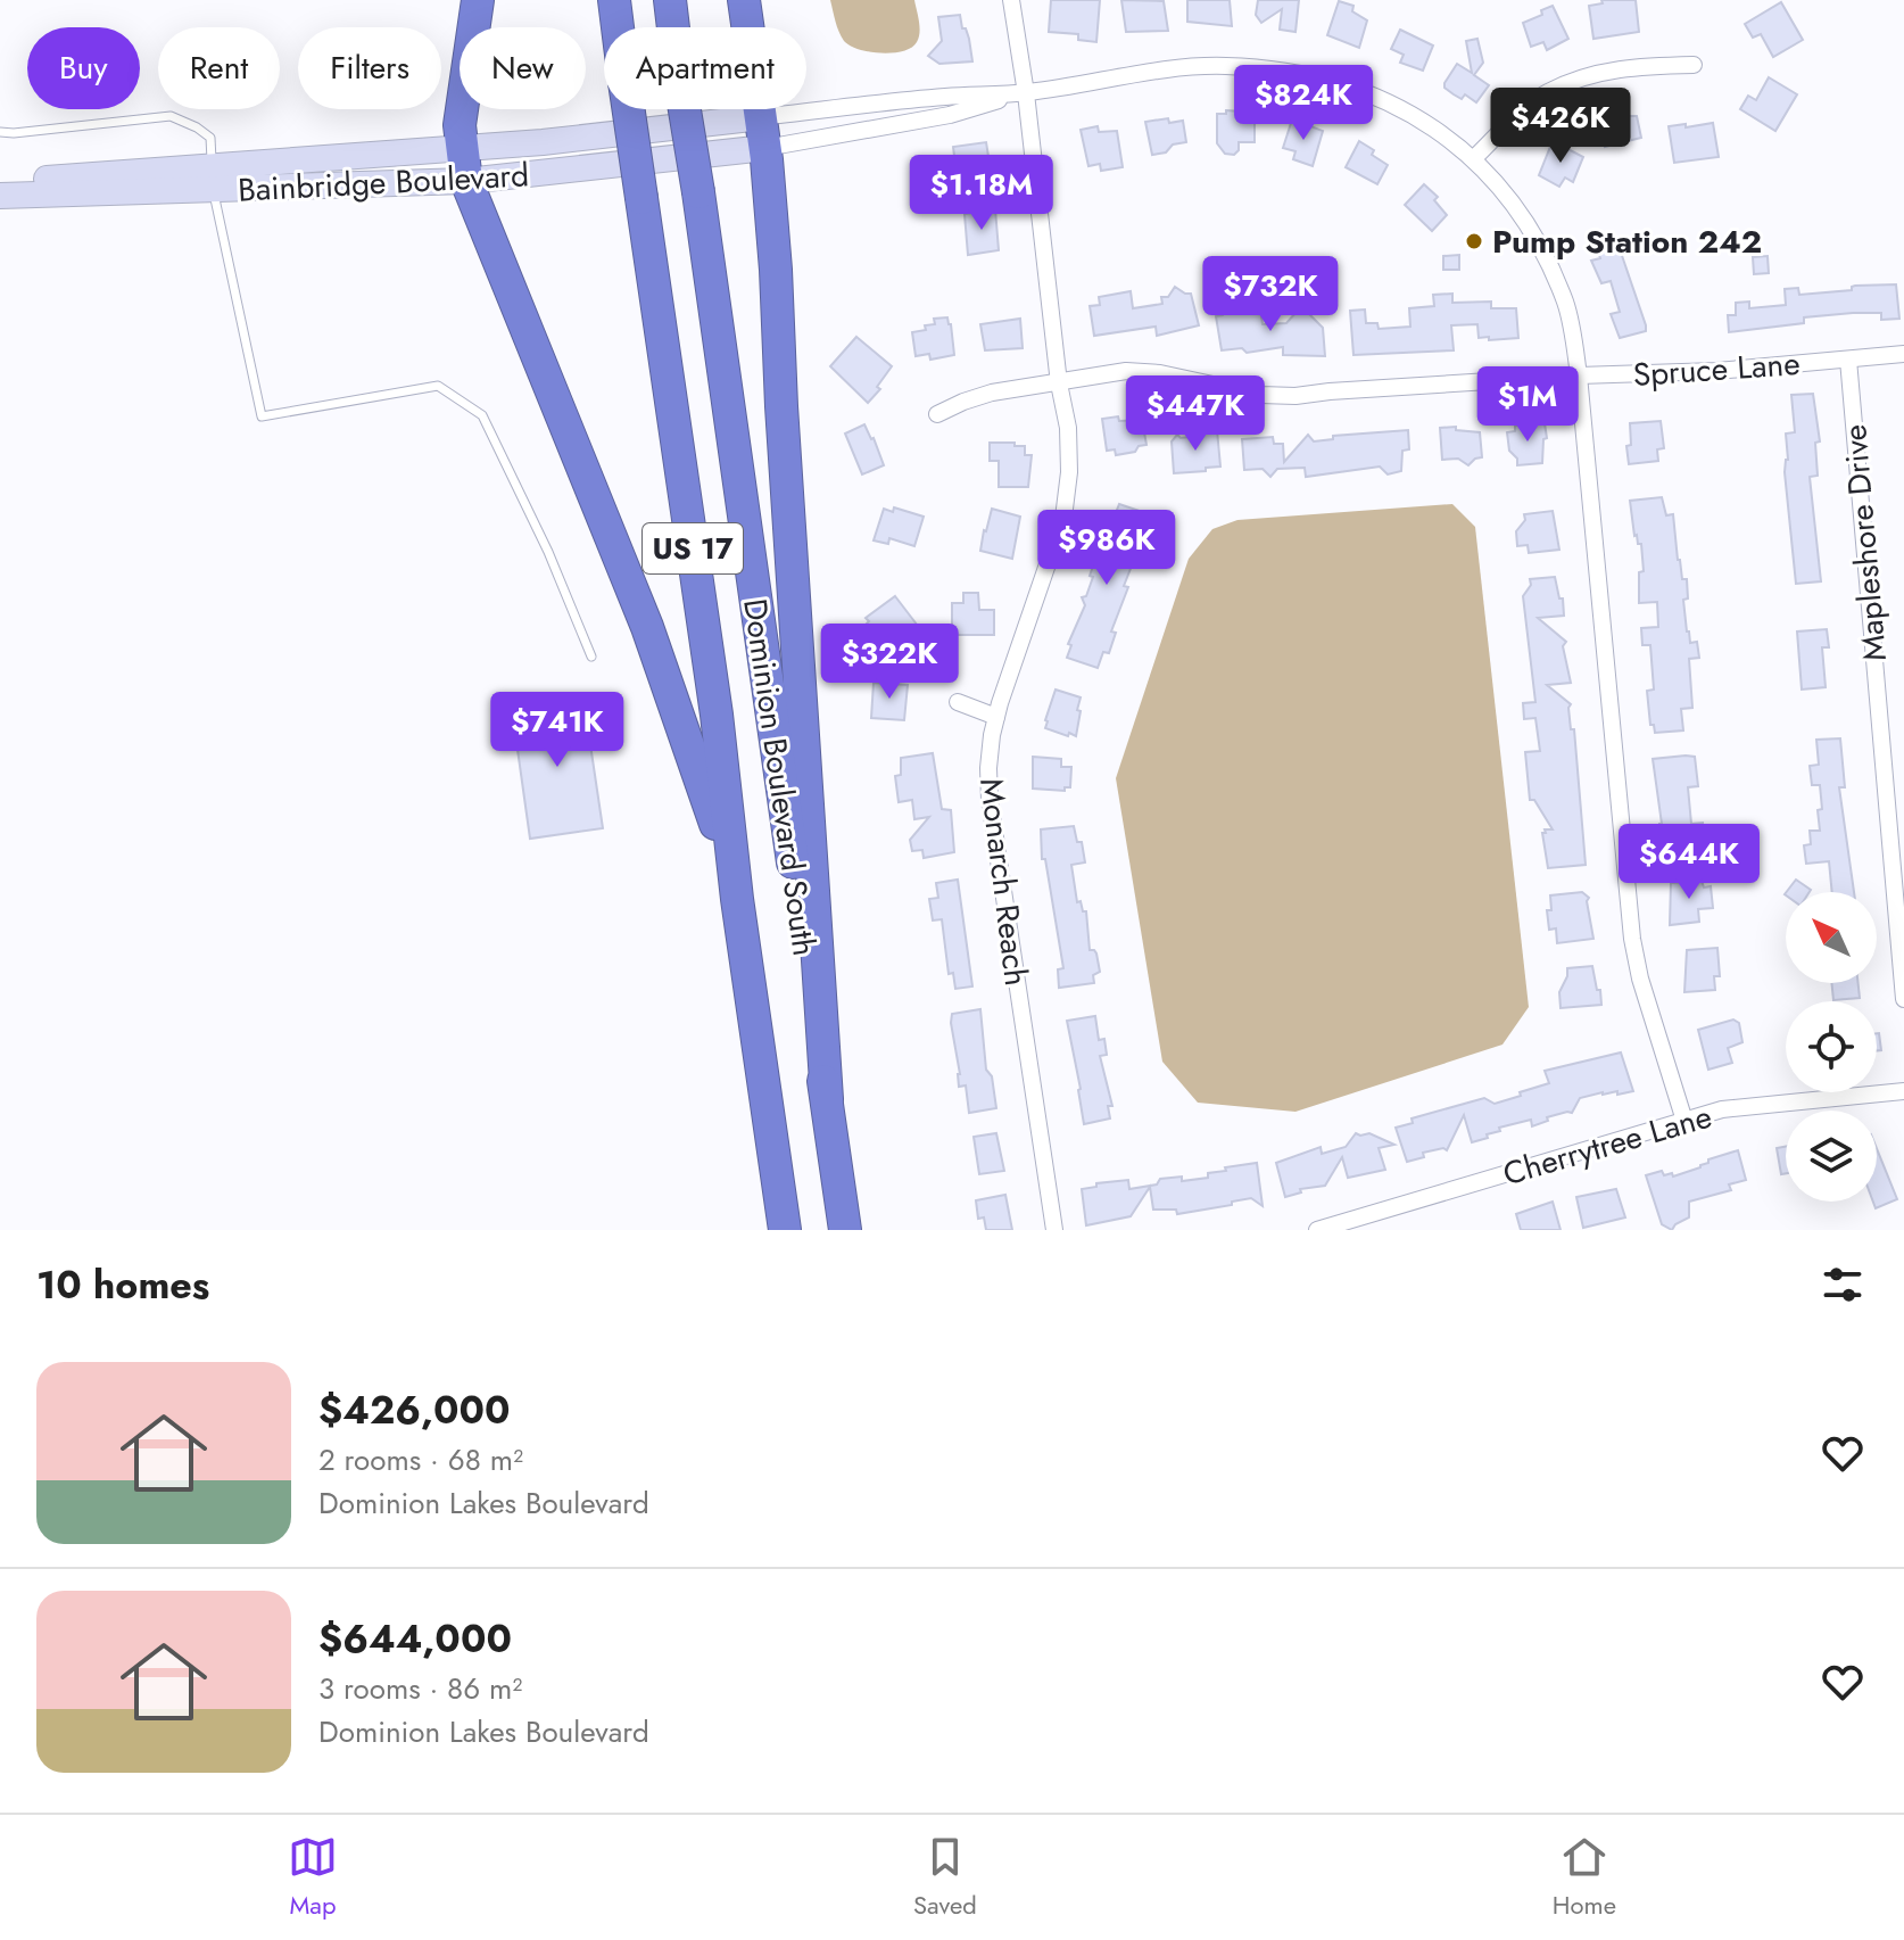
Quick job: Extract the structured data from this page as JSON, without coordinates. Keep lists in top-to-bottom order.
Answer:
{
  "streets": {
    "highway": ["US 17", "Dominion Boulevard South"],
    "main road": ["Bainbridge Boulevard"],
    "street": [
      "Spruce Lane",
      "Mapleshore Drive",
      "Monarch Reach",
      "Cherrytree Lane"
    ]
  },
  "crossings": [
    ["Spruce Lane", "Mapleshore Drive"],
    ["Spruce Lane", "Monarch Reach"]
  ],
  "places": ["Pump Station 242"],
  "north": "top left",
  "page": {
    "chip": [
      "Buy",
      "Rent",
      "Filters",
      "New",
      "Apartment"
    ],
    "price": [
      "$824K",
      "$426K",
      "$1.18M",
      "$732K",
      "$1M",
      "$447K",
      "$986K",
      "$322K",
      "$741K",
      "$644K"
    ],
    "heading": "10 homes",
    "list": [
      {
        "name": "$426,000",
        "note": "2 rooms · 68 m² · Dominion Lakes Boulevard"
      },
      {
        "name": "$644,000",
        "note": "3 rooms · 86 m² · Dominion Lakes Boulevard"
      }
    ],
    "tabs": ["Map", "Saved", "Home"]
  }
}
